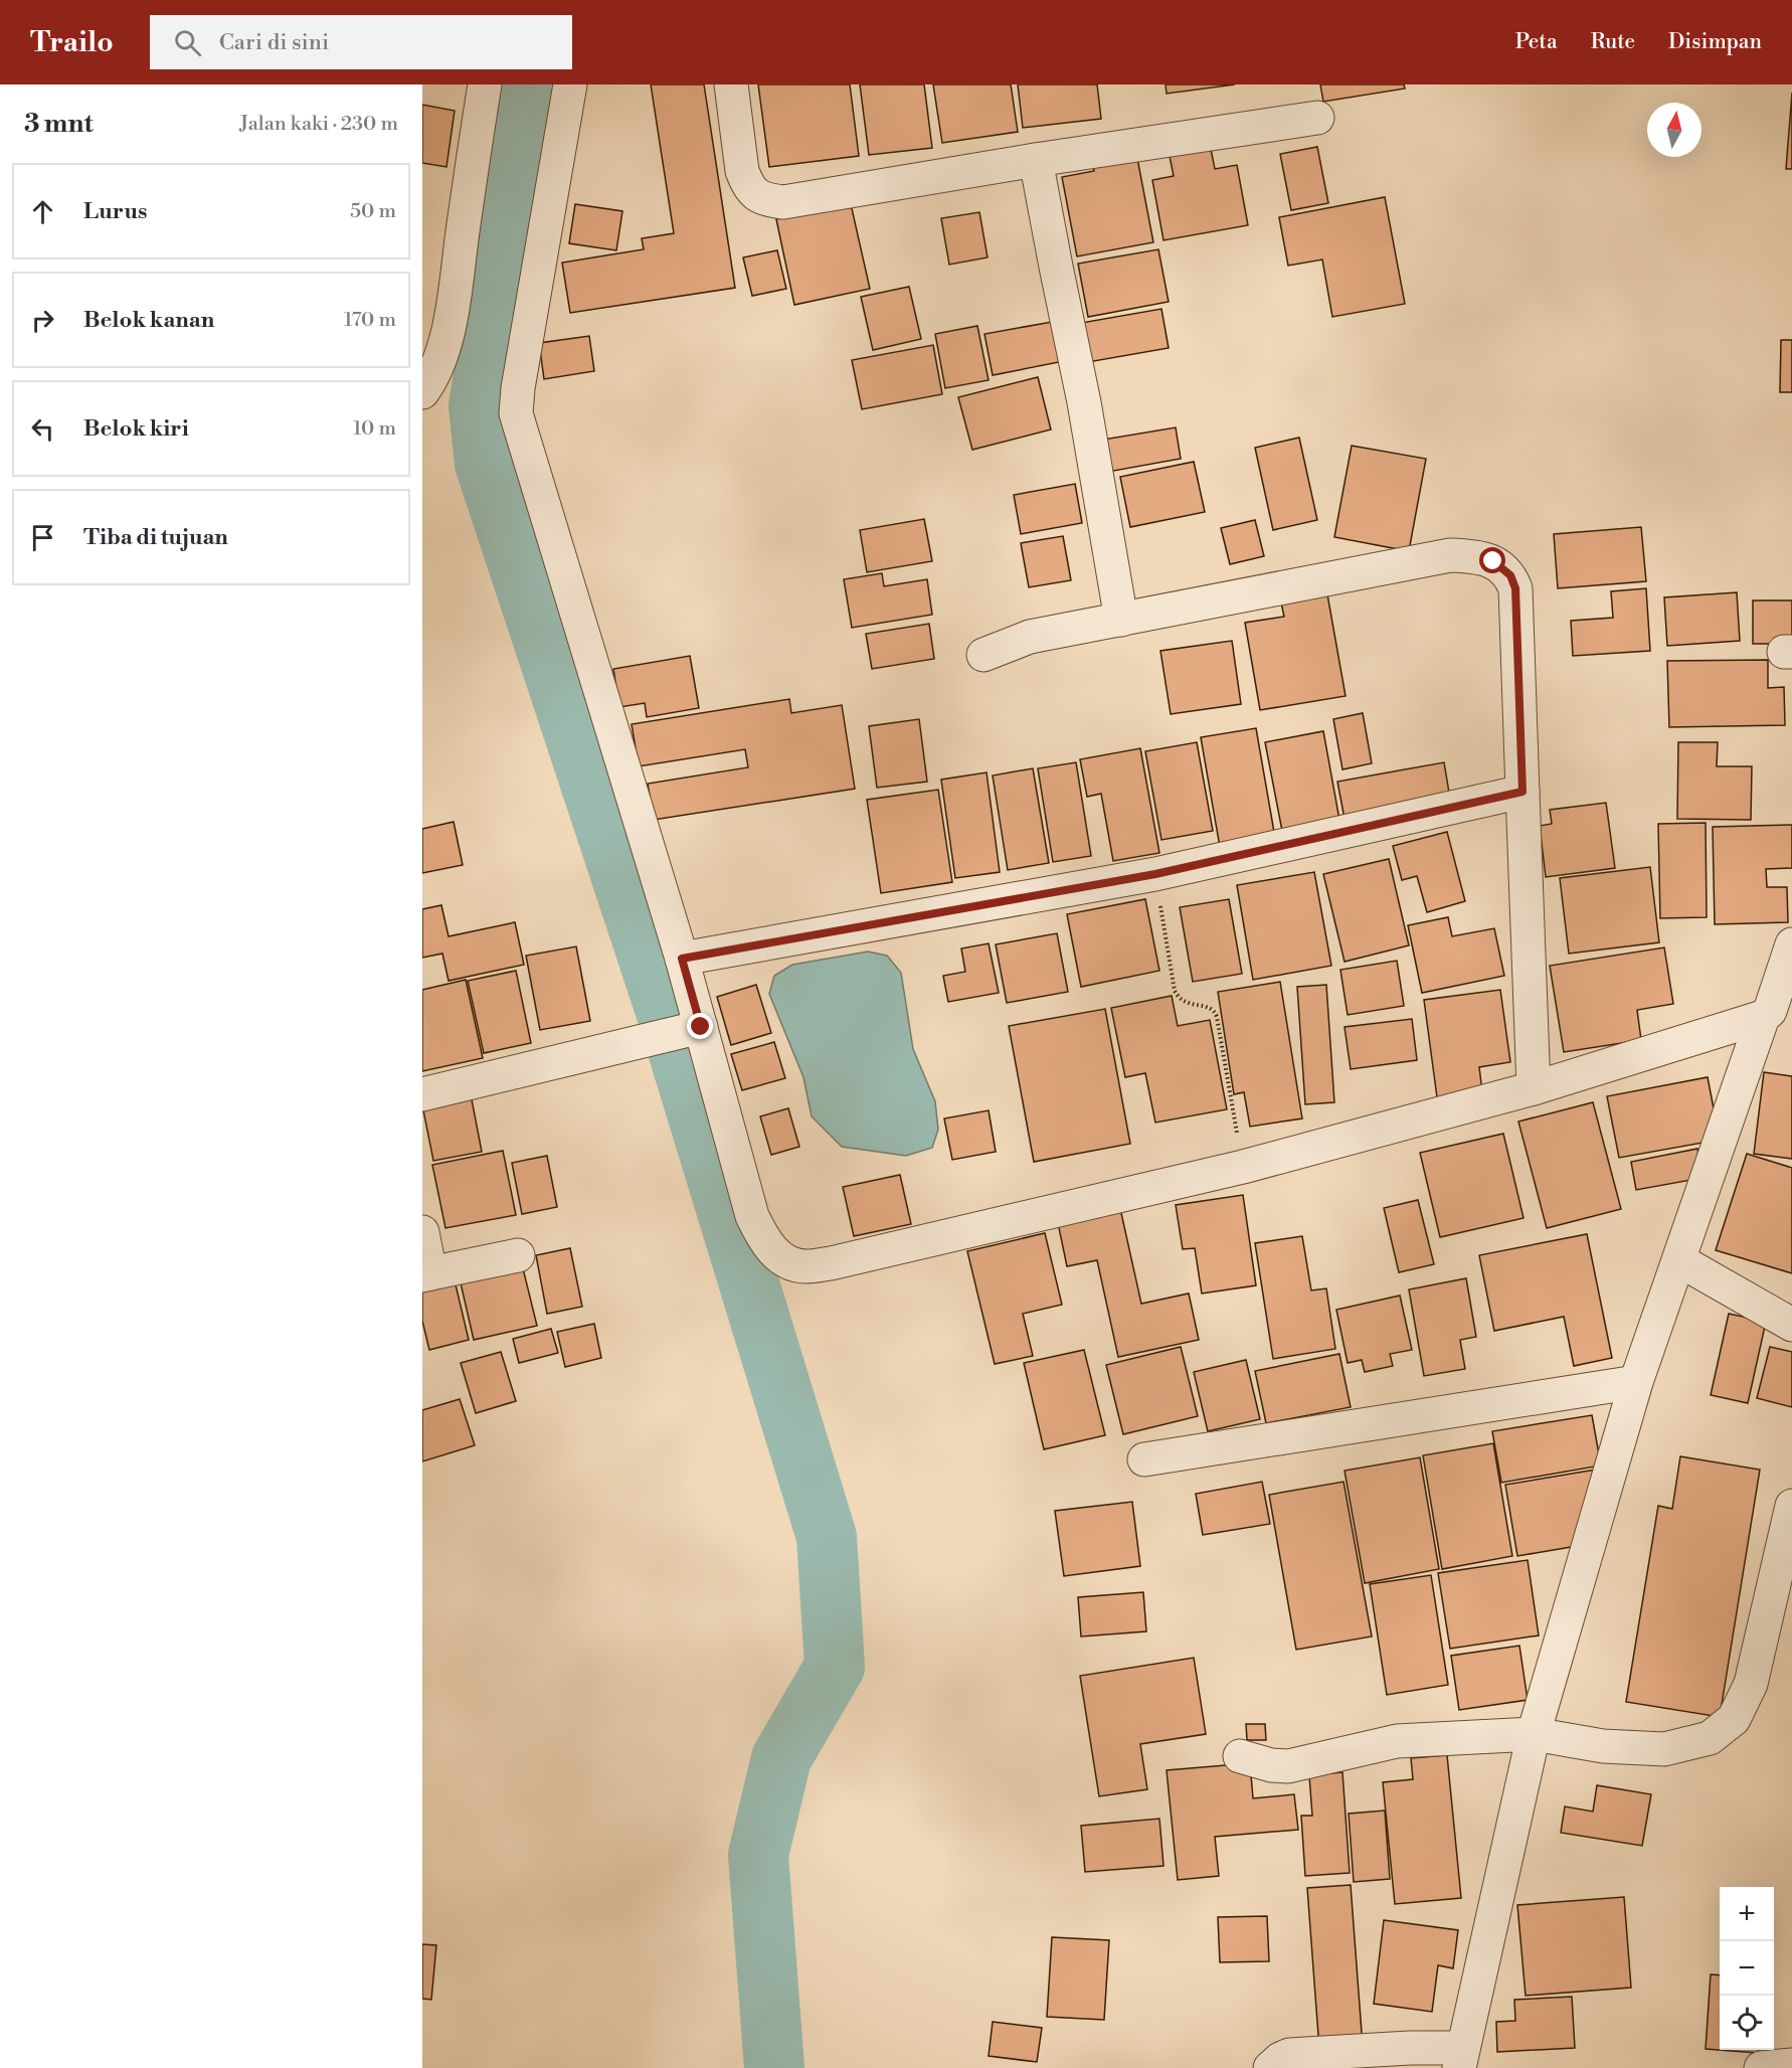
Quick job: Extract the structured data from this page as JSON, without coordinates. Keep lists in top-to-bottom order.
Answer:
{
  "north": "top",
  "page": {
    "header": "Trailo",
    "search": "Cari di sini",
    "nav": ["Peta", "Rute", "Disimpan"],
    "heading": ["3 mnt", "Jalan kaki · 230 m"],
    "list": [
      ["Lurus", "50 m"],
      ["Belok kanan", "170 m"],
      ["Belok kiri", "10 m"],
      "Tiba di tujuan"
    ],
    "map_buttons": ["+", "−"]
  }
}
